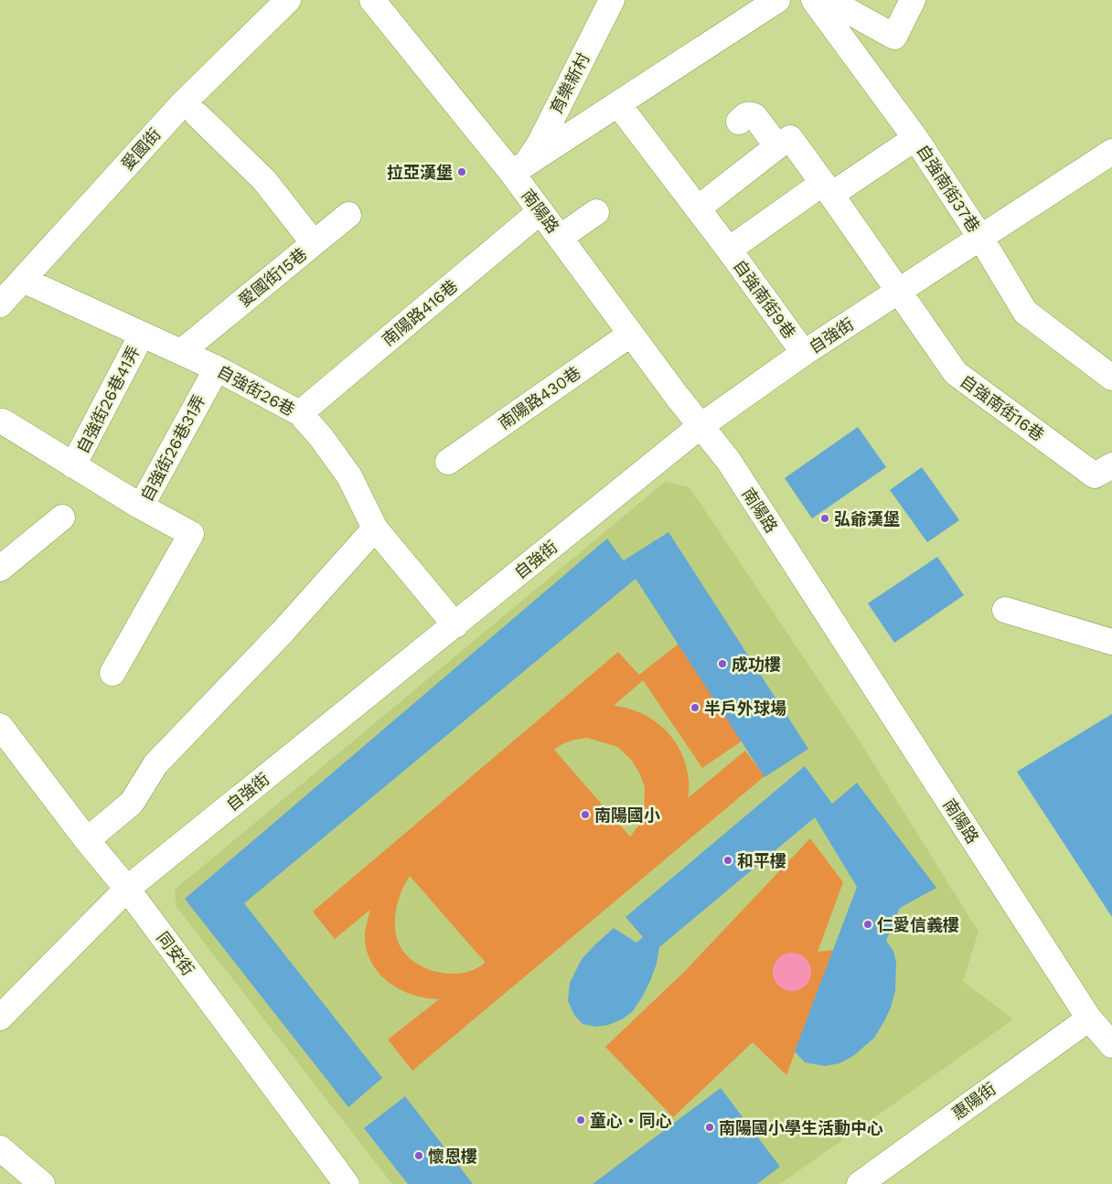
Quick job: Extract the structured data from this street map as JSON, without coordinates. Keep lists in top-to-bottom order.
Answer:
{
  "streets": {
    "street": [
      "育樂新村",
      "愛國街",
      "自強南街37巷",
      "南陽路",
      "愛國街15巷",
      "自強南街9巷",
      "南陽路416巷",
      "自強街",
      "自強街26巷",
      "南陽路430巷",
      "自強街26巷41弄",
      "自強南街16巷",
      "自強街26巷31弄",
      "同安街",
      "惠陽街"
    ]
  },
  "crossings": [
    ["育樂新村", "南陽路"],
    ["愛國街", "自強街26巷"],
    ["自強南街37巷", "自強南街9巷"],
    ["自強南街37巷", "自強街"],
    ["南陽路", "南陽路416巷"],
    ["南陽路", "自強街"],
    ["南陽路", "南陽路430巷"],
    ["南陽路", "惠陽街"],
    ["愛國街15巷", "自強街26巷"],
    ["自強南街9巷", "自強街"],
    ["南陽路416巷", "自強街26巷"],
    ["自強街", "自強街26巷"],
    ["自強街", "自強南街16巷"],
    ["自強街", "同安街"],
    ["自強街26巷", "自強街26巷41弄"],
    ["自強街26巷", "自強街26巷31弄"],
    ["自強街26巷41弄", "自強街26巷31弄"]
  ],
  "places": [
    "拉亞漢堡",
    "弘爺漢堡",
    "成功樓",
    "半戶外球場",
    "南陽國小",
    "和平樓",
    "仁愛信義樓",
    "童心‧同心",
    "南陽國小學生活動中心",
    "懷恩樓"
  ]
}
